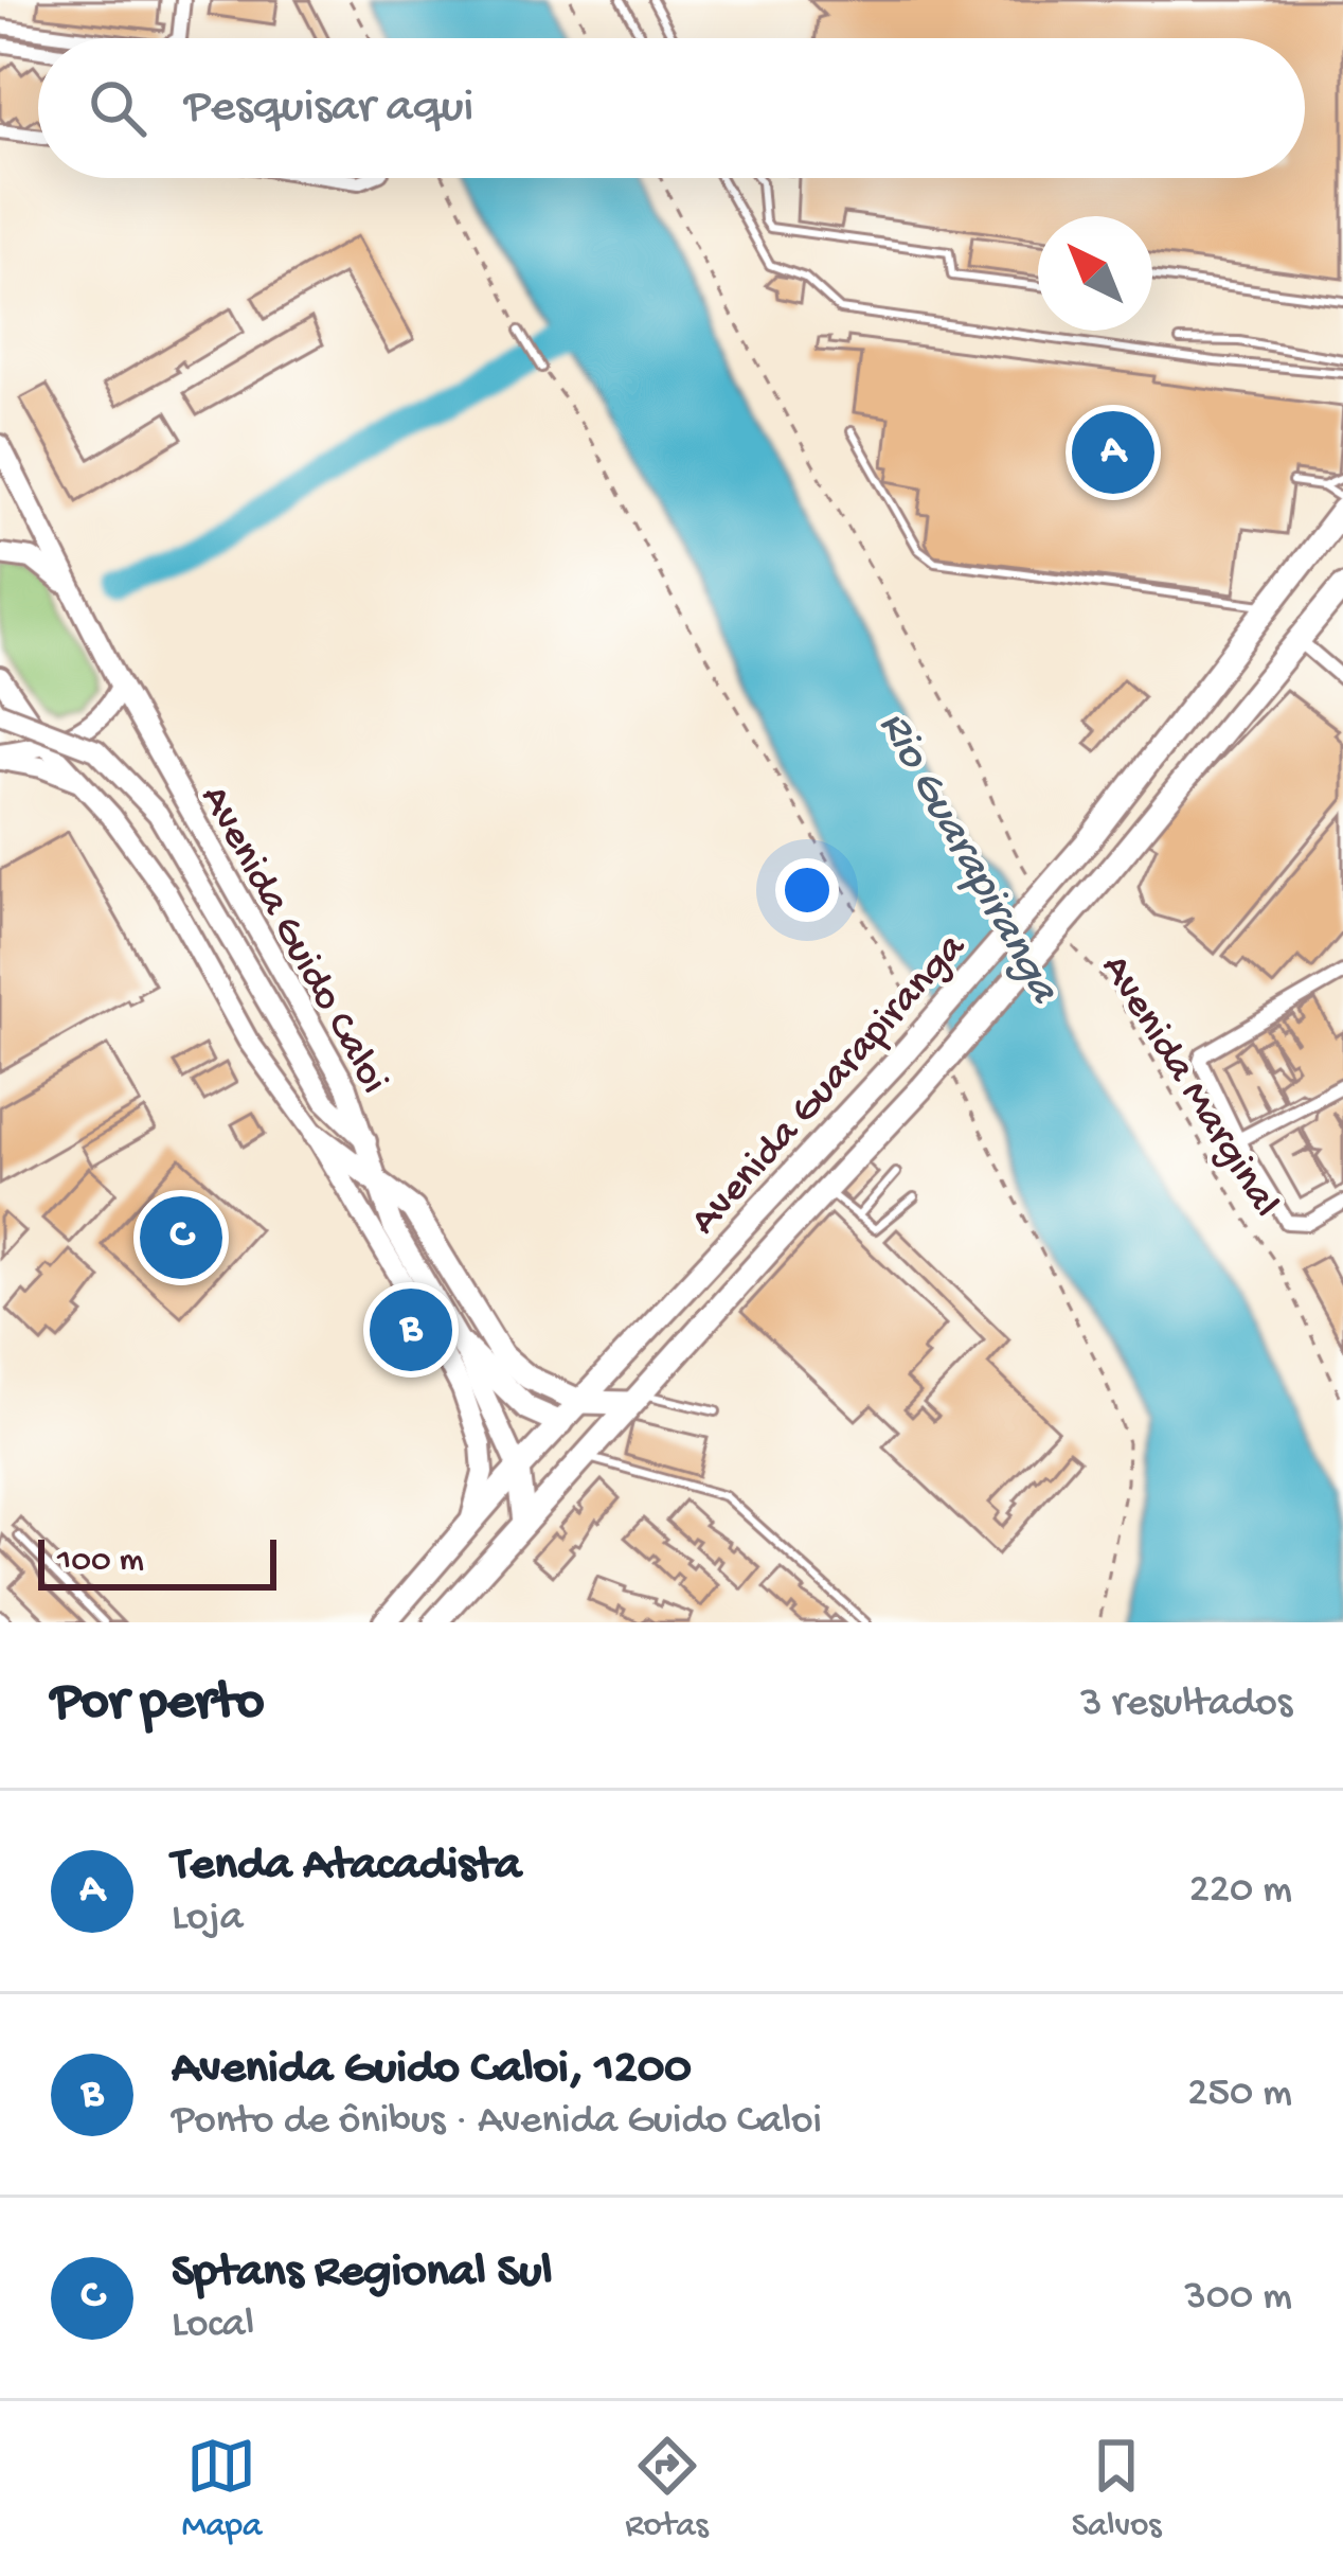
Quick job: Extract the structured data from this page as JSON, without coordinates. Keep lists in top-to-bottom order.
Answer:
{
  "streets": {
    "main road": ["Avenida Guido Caloi", "Avenida Guarapiranga"],
    "path": ["Avenida Marginal"]
  },
  "crossings": [
    ["Avenida Guido Caloi", "Avenida Guarapiranga"]
  ],
  "water": ["Rio Guarapiranga"],
  "scale_bar": "100 m",
  "north": "top left",
  "page": {
    "search": "Pesquisar aqui",
    "pins": ["A", "C", "B"],
    "scale": "100 m",
    "heading": ["Por perto", "3 resultados"],
    "list": [
      {
        "mark": "A",
        "name": "Tenda Atacadista",
        "note": "Loja",
        "value": "220 m"
      },
      {
        "mark": "B",
        "name": "Avenida Guido Caloi, 1200",
        "note": "Ponto de ônibus · Avenida Guido Caloi",
        "value": "250 m"
      },
      {
        "mark": "C",
        "name": "Sptans Regional Sul",
        "note": "Local",
        "value": "300 m"
      }
    ],
    "nav": ["Mapa", "Rotas", "Salvos"]
  }
}
